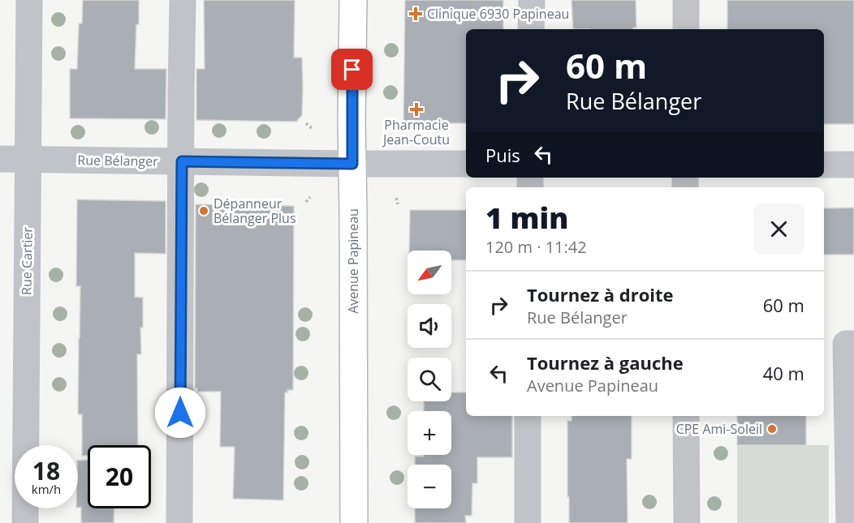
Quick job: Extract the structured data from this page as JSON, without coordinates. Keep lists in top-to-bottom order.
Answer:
{
  "streets": {
    "main road": ["Avenue Papineau"],
    "street": ["Rue Bélanger", "Rue Cartier"]
  },
  "crossings": [
    ["Rue Bélanger", "Rue Cartier"],
    ["Rue Bélanger", "Avenue Papineau"]
  ],
  "places": {
    "health": ["Clinique 6930 Papineau", "Pharmacie Jean-Coutu"],
    "other": ["Dépanneur Bélanger Plus", "CPE Ami-Soleil"]
  },
  "north": "bottom left",
  "page": {
    "turn": ["60 m", "Rue Bélanger"],
    "then": "Puis",
    "heading": ["1 min", "120 m · 11:42"],
    "map_buttons": ["+", "−"],
    "list": [
      {
        "name": "Tournez à droite",
        "note": "Rue Bélanger",
        "value": "60 m"
      },
      {
        "name": "Tournez à gauche",
        "note": "Avenue Papineau",
        "value": "40 m"
      }
    ],
    "speed": "18 km/h",
    "limit": "20"
  }
}
